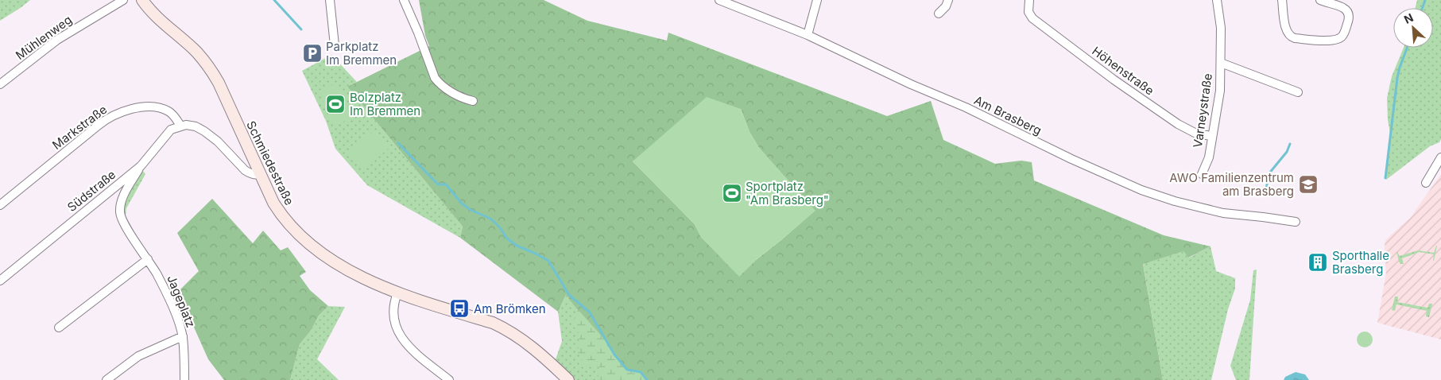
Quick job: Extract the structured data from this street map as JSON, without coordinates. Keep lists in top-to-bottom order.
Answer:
{
  "streets": {
    "main road": ["Schmiedestraße"],
    "street": [
      "Mühlenweg",
      "Höhenstraße",
      "Varneystraße",
      "Am Brasberg",
      "Markstraße",
      "Südstraße",
      "Jageplatz"
    ]
  },
  "crossings": [
    ["Höhenstraße", "Varneystraße"],
    ["Markstraße", "Südstraße"],
    ["Südstraße", "Jageplatz"]
  ],
  "places": {
    "parking": ["Parkplatz Im Bremmen"],
    "sports": ["Bolzplatz Im Bremmen", "Sportplatz \"Am Brasberg\""],
    "school or university": ["AWO Familienzentrum am Brasberg"],
    "building": ["Sporthalle Brasberg"],
    "bus stop": ["Am Brömken"]
  },
  "north": "top left"
}
